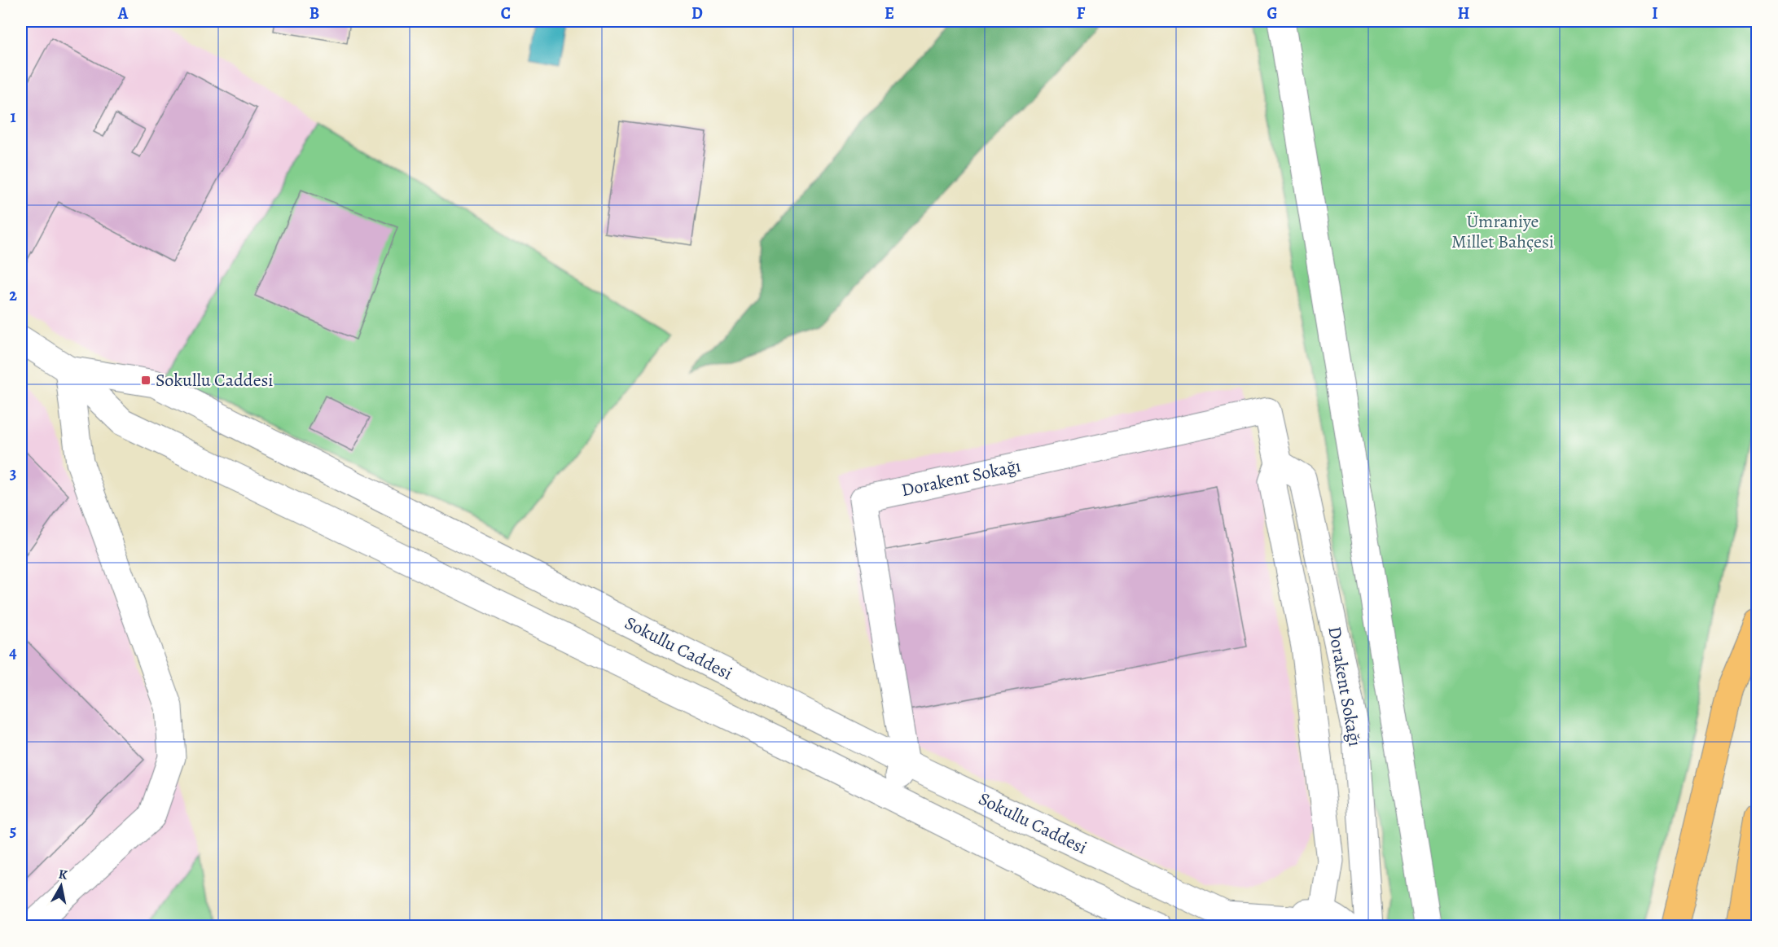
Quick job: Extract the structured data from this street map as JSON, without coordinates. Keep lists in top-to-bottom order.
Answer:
{
  "streets": {
    "street": ["Dorakent Sokağı", "Sokullu Caddesi"]
  },
  "crossings": [
    ["Dorakent Sokağı", "Sokullu Caddesi"]
  ],
  "parks": ["Ümraniye Millet Bahçesi"],
  "places": {
    "transit": ["Sokullu Caddesi"]
  },
  "north": "top",
  "grid": {
    "columns": [
      "A",
      "B",
      "C",
      "D",
      "E",
      "F",
      "G",
      "H",
      "I"
    ],
    "rows": [
      "1",
      "2",
      "3",
      "4",
      "5"
    ]
  }
}
